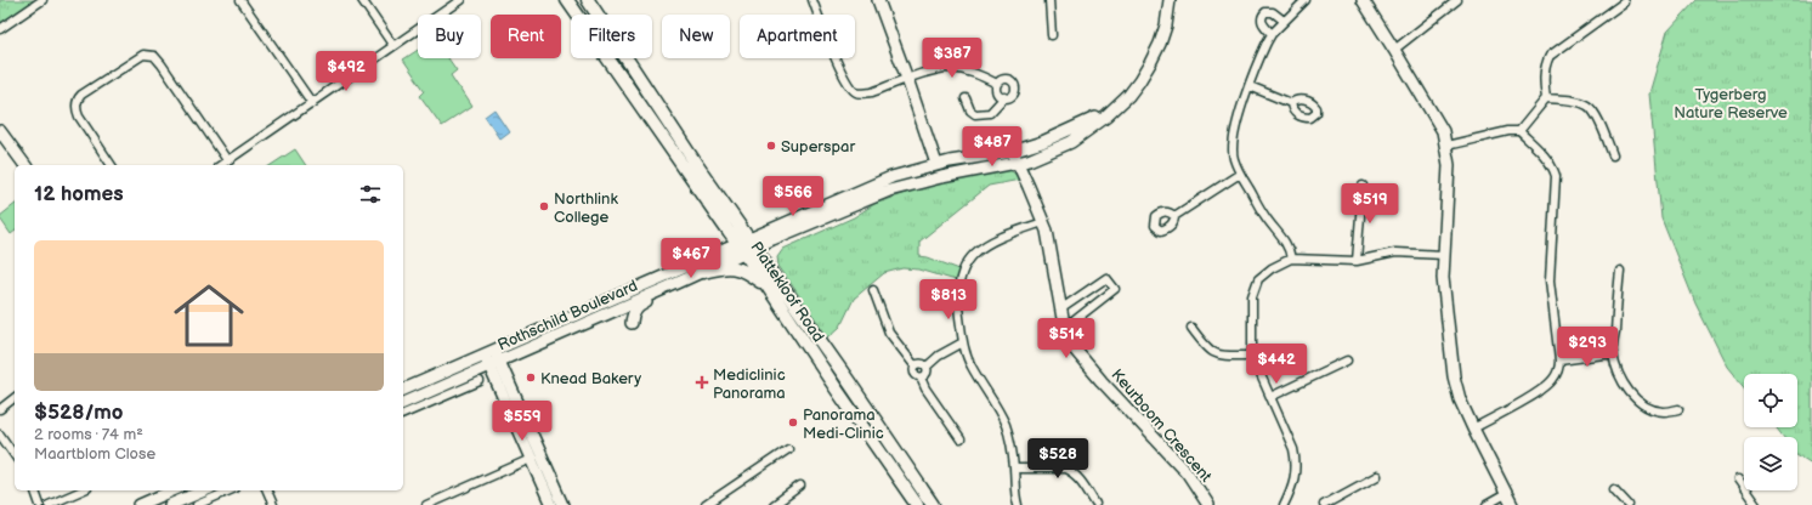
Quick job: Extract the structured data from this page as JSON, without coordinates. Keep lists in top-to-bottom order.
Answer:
{
  "streets": {
    "main road": ["Plattekloof Road"],
    "street": ["Rothschild Boulevard", "Keurboom Crescent"]
  },
  "crossings": [
    ["Plattekloof Road", "Rothschild Boulevard"]
  ],
  "parks": ["Tygerberg Nature Reserve"],
  "places": {
    "other": [
      "Superspar",
      "Northlink College",
      "Knead Bakery",
      "Panorama Medi-Clinic"
    ],
    "health": ["Mediclinic Panorama"]
  },
  "page": {
    "chip": [
      "Buy",
      "Rent",
      "Filters",
      "New",
      "Apartment"
    ],
    "price": [
      "$387",
      "$492",
      "$487",
      "$566",
      "$519",
      "$467",
      "$813",
      "$514",
      "$293",
      "$442",
      "$559",
      "$528"
    ],
    "heading": "12 homes",
    "list": [
      {
        "name": "$528/mo",
        "note": "2 rooms · 74 m² · Maartblom Close"
      }
    ]
  }
}
